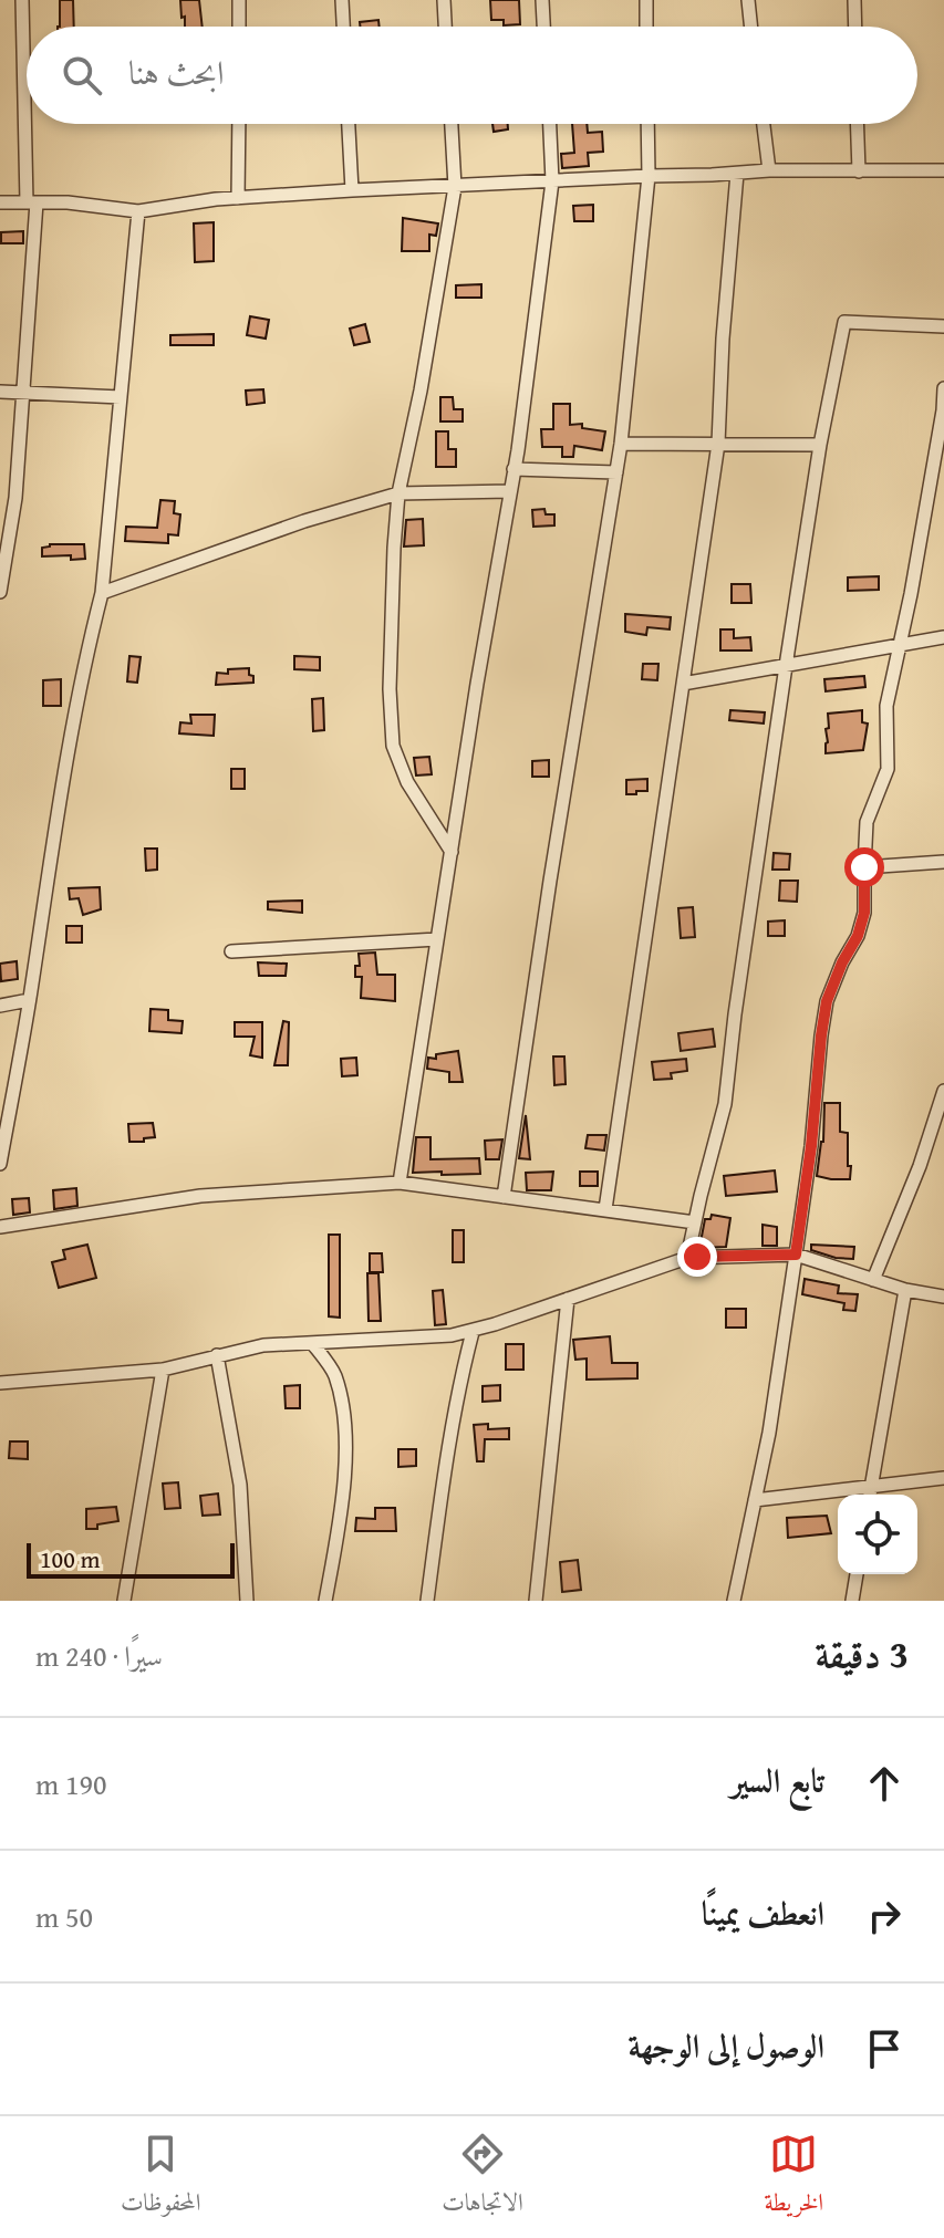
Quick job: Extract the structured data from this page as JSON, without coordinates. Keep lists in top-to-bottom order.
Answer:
{
  "scale_bar": "100 m",
  "page": {
    "search": "ابحث هنا",
    "scale": "100 m",
    "heading": ["3 دقيقة", "سيرًا · 240 m"],
    "list": [
      ["تابع السير", "190 m"],
      ["انعطف يمينًا", "50 m"],
      "الوصول إلى الوجهة"
    ],
    "nav": ["الخريطة", "الاتجاهات", "المحفوظات"]
  }
}
